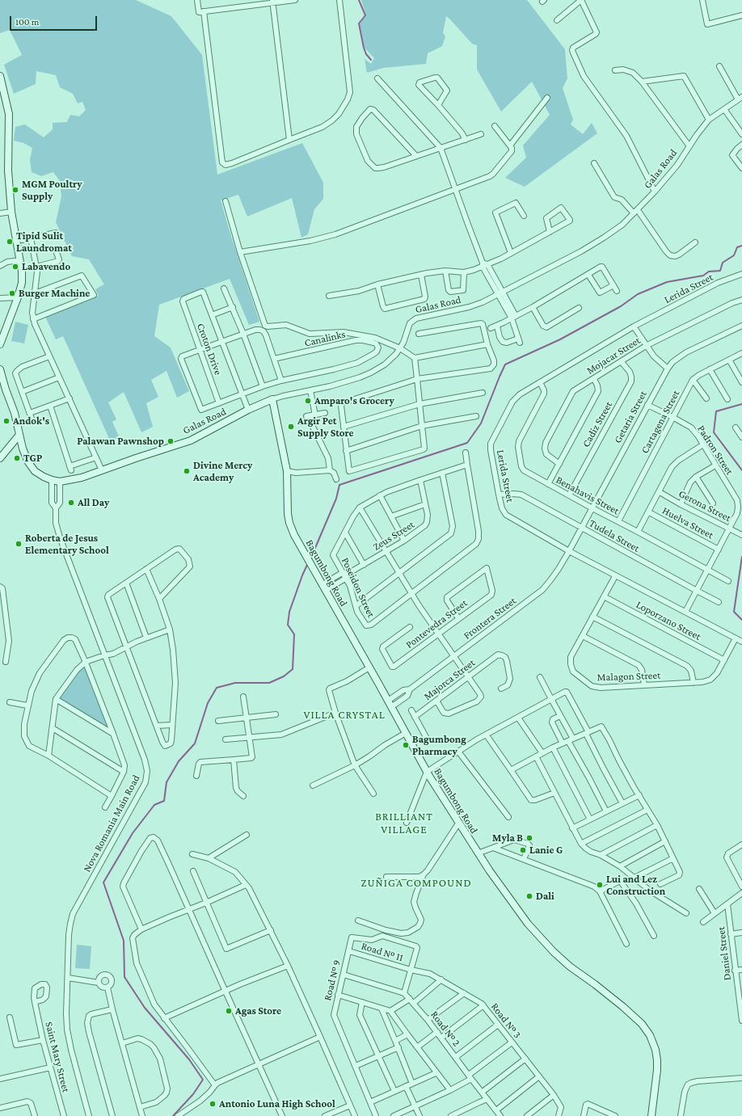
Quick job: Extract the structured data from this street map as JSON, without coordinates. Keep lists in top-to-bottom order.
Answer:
{
  "streets": {
    "main road": ["Galas Road", "Bagumbong Road"],
    "street": [
      "Lerida Street",
      "Canalinks",
      "Croton Drive",
      "Mojacar Street",
      "Getaria Street",
      "Cartagena Street",
      "Cadiz Street",
      "Padron Street",
      "Benahavis Street",
      "Gerona Street",
      "Huelva Street",
      "Zeus Street",
      "Tudela Street",
      "Poseidon Street",
      "Frontera Street",
      "Loporzano Street",
      "Pontevedra Street",
      "Malagon Street",
      "Majorca Street",
      "Nova Romania Main Road",
      "Road № 11",
      "Daniel Street",
      "Road № 9",
      "Road № 3",
      "Road № 2",
      "Saint Mary Street"
    ]
  },
  "crossings": [
    ["Galas Road", "Bagumbong Road"],
    ["Galas Road", "Nova Romania Main Road"],
    ["Lerida Street", "Getaria Street"],
    ["Lerida Street", "Padron Street"],
    ["Lerida Street", "Benahavis Street"],
    ["Lerida Street", "Tudela Street"],
    ["Lerida Street", "Frontera Street"],
    ["Lerida Street", "Malagon Street"],
    ["Mojacar Street", "Cadiz Street"],
    ["Getaria Street", "Padron Street"],
    ["Getaria Street", "Benahavis Street"],
    ["Getaria Street", "Tudela Street"],
    ["Getaria Street", "Frontera Street"],
    ["Cartagena Street", "Padron Street"],
    ["Cartagena Street", "Benahavis Street"],
    ["Cadiz Street", "Benahavis Street"],
    ["Padron Street", "Benahavis Street"],
    ["Padron Street", "Gerona Street"],
    ["Padron Street", "Huelva Street"],
    ["Padron Street", "Tudela Street"],
    ["Zeus Street", "Bagumbong Road"],
    ["Zeus Street", "Poseidon Street"],
    ["Bagumbong Road", "Frontera Street"],
    ["Loporzano Street", "Malagon Street"],
    ["Road № 11", "Road № 9"],
    ["Road № 11", "Road № 3"],
    ["Road № 9", "Road № 3"]
  ],
  "districts": ["VILLA CRYSTAL", "BRILLIANT VILLAGE", "ZUÑIGA COMPOUND"],
  "places": [
    "MGM Poultry Supply",
    "Tipid Sulit Laundromat",
    "Labavendo",
    "Burger Machine",
    "Amparo's Grocery",
    "Andok's",
    "Argir Pet Supply Store",
    "Palawan Pawnshop",
    "TGP",
    "Divine Mercy Academy",
    "All Day",
    "Roberta de Jesus Elementary School",
    "Bagumbong Pharmacy",
    "Myla B",
    "Lanie G",
    "Lui and Lez Construction",
    "Dali",
    "Agas Store",
    "Antonio Luna High School"
  ],
  "scale_bar": "100 m"
}
